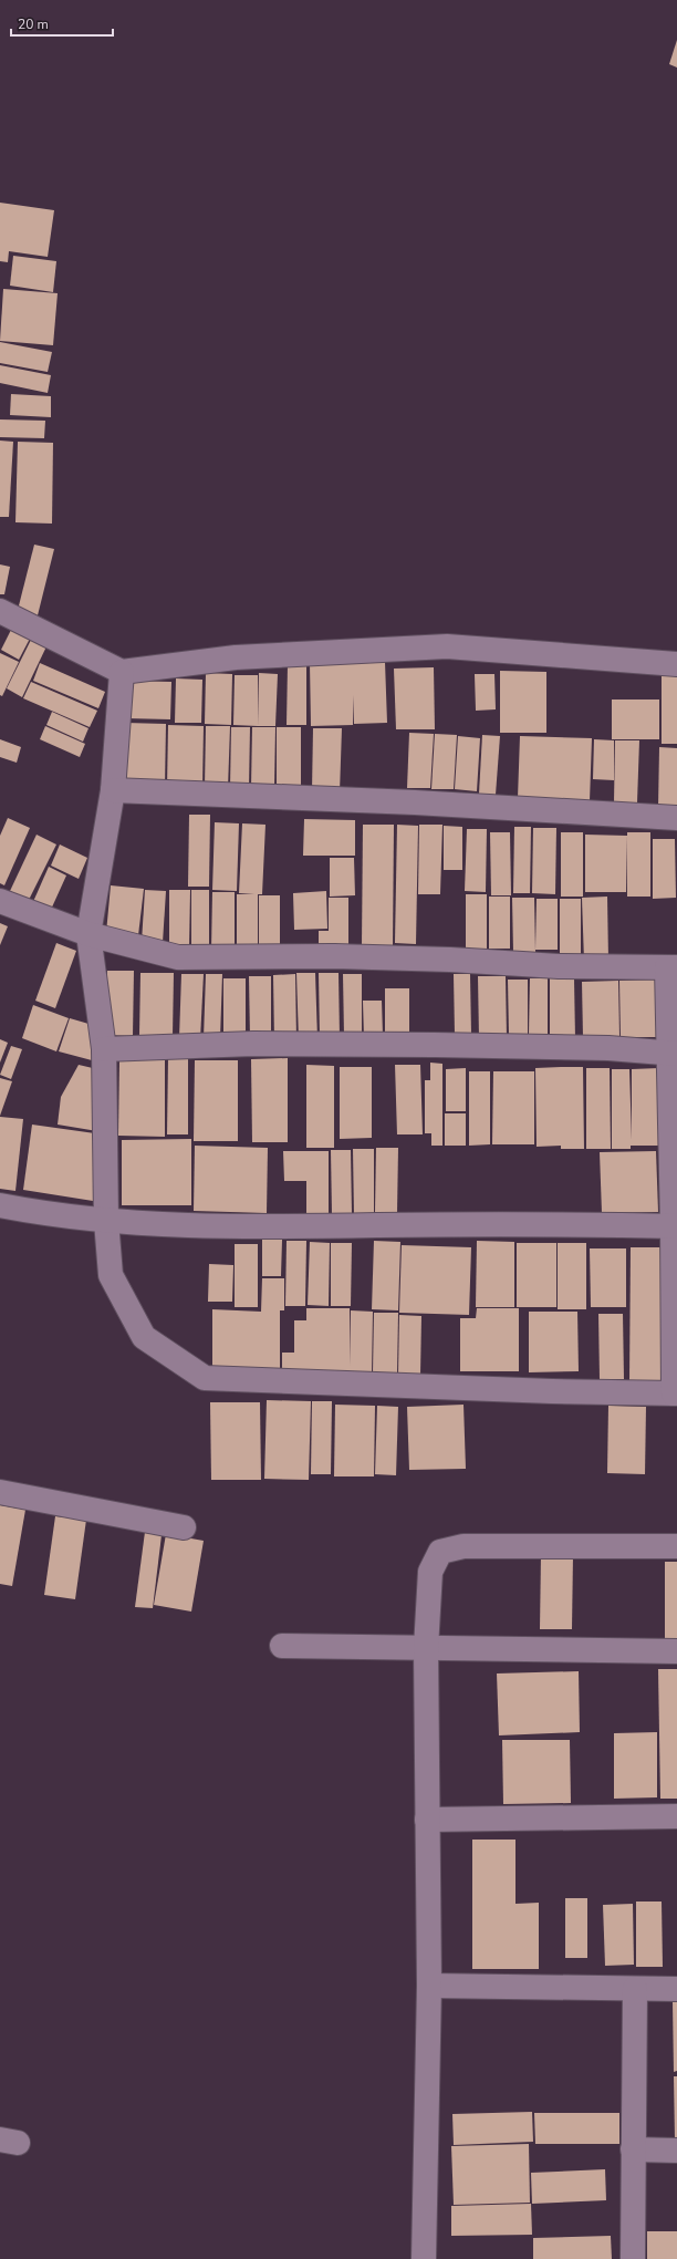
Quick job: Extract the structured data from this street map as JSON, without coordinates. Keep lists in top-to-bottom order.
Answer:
{
  "scale_bar": "20 m"
}
